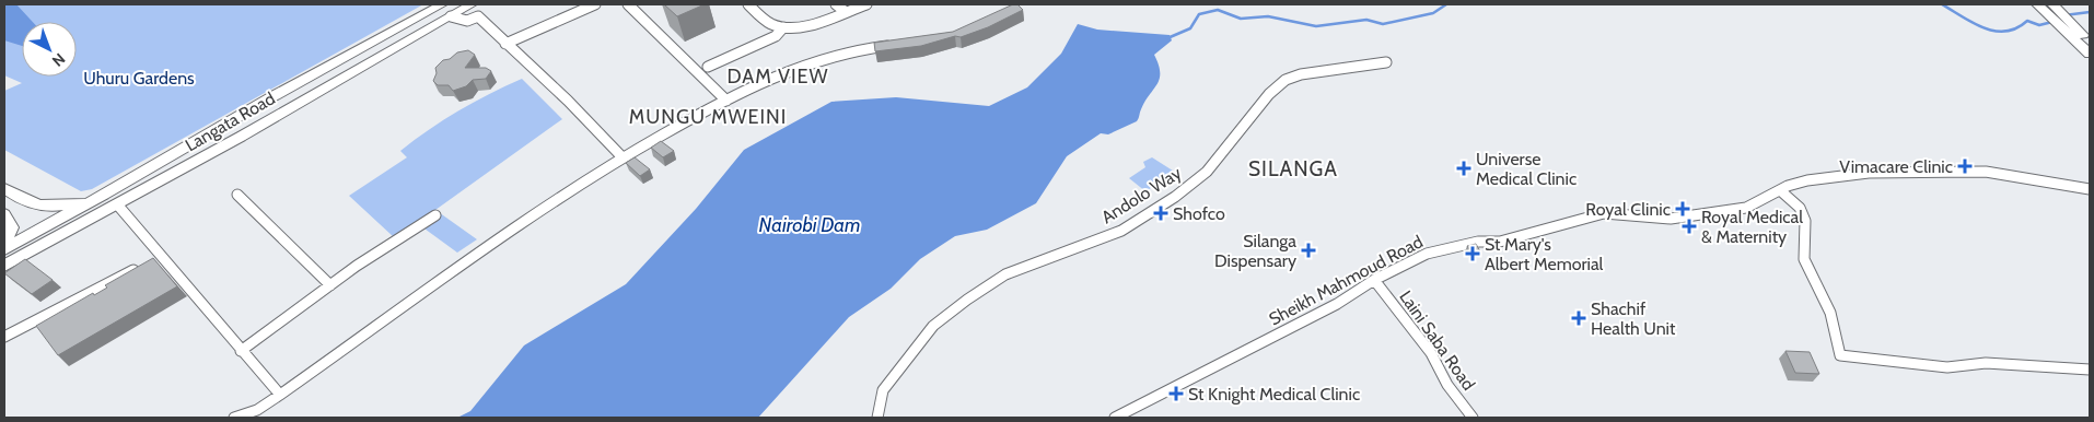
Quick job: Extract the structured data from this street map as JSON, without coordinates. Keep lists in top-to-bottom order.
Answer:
{
  "streets": {
    "main road": ["Langata Road"],
    "street": ["Andolo Way", "Sheikh Mahmoud Road", "Laini Saba Road"]
  },
  "crossings": [
    ["Sheikh Mahmoud Road", "Laini Saba Road"]
  ],
  "districts": ["DAM VIEW", "MUNGU MWEINI", "SILANGA"],
  "water": ["Nairobi Dam"],
  "parks": ["Uhuru Gardens"],
  "places": {
    "health": [
      "Vimacare Clinic",
      "Universe Medical Clinic",
      "Royal Clinic",
      "Shofco",
      "Royal Medical & Maternity",
      "Silanga Dispensary",
      "St Mary's Albert Memorial",
      "Shachif Health Unit",
      "St Knight Medical Clinic"
    ]
  },
  "north": "bottom right"
}
